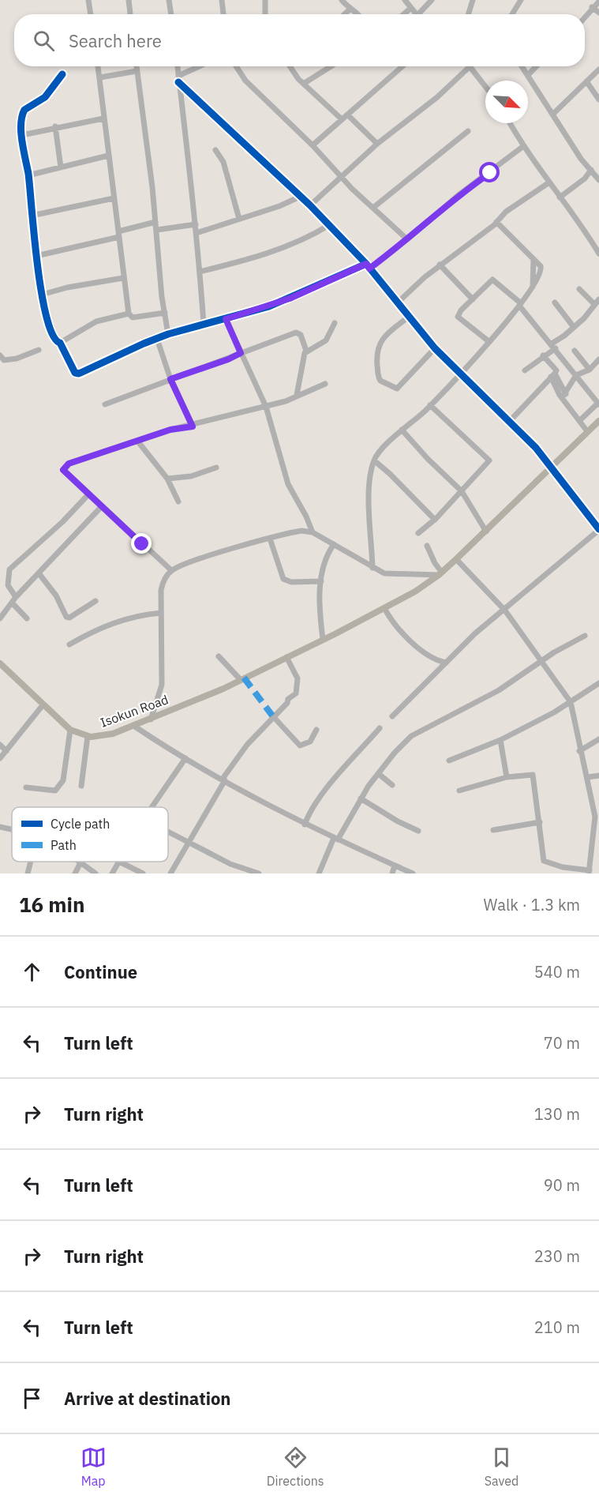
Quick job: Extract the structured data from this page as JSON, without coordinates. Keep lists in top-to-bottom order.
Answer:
{
  "streets": {
    "main road": ["Isokun Road"]
  },
  "legend": ["Cycle path", "Path"],
  "north": "bottom right",
  "page": {
    "search": "Search here",
    "heading": ["16 min", "Walk · 1.3 km"],
    "list": [
      ["Continue", "540 m"],
      ["Turn left", "70 m"],
      ["Turn right", "130 m"],
      ["Turn left", "90 m"],
      ["Turn right", "230 m"],
      ["Turn left", "210 m"],
      "Arrive at destination"
    ],
    "nav": ["Map", "Directions", "Saved"]
  }
}
